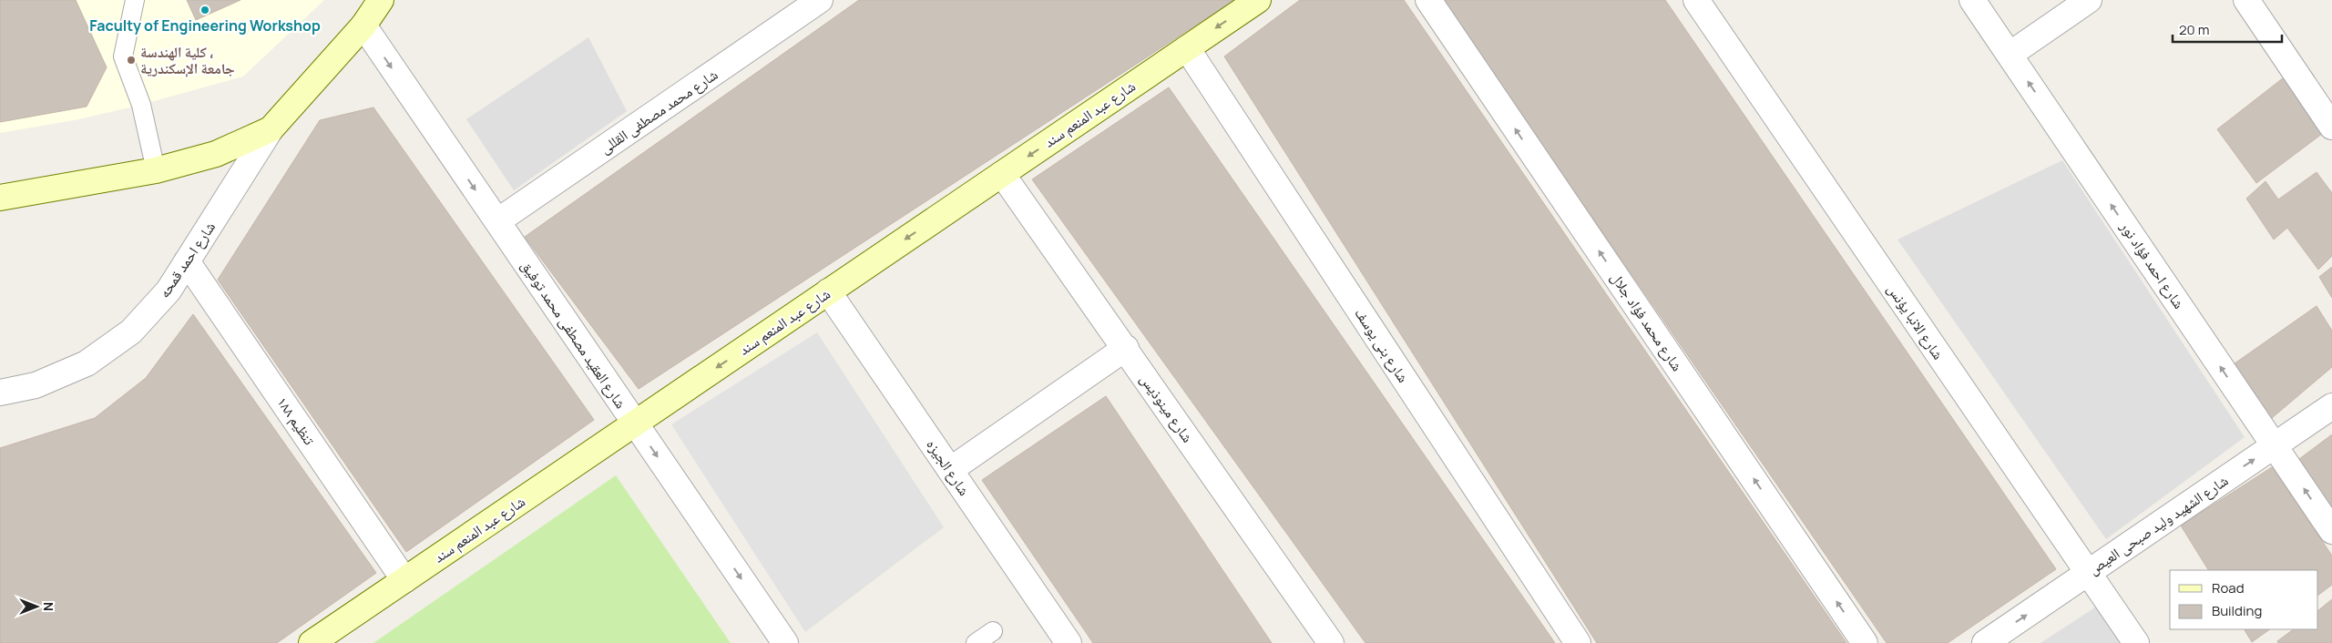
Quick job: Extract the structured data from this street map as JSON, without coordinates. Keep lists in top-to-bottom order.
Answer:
{
  "streets": {
    "street": [
      "شارع محمد مصطفى القللى",
      "شارع عبد المنعم سند",
      "شارع احمد قمحه",
      "شارع احمد فؤاد نور",
      "شارع محمد فؤاد جلال",
      "شارع الانبا يؤنس",
      "شارع العقيد مصطفى محمد توفيق",
      "شارع بنى يوسف",
      "شارع مينوذيس",
      "تنظيم ١٨٨",
      "شارع الجيزه",
      "شارع الشهيد وليد صبحى العيص"
    ]
  },
  "crossings": [
    ["شارع محمد مصطفى القللى", "شارع العقيد مصطفى محمد توفيق"],
    ["شارع عبد المنعم سند", "شارع العقيد مصطفى محمد توفيق"],
    ["شارع عبد المنعم سند", "شارع بنى يوسف"],
    ["شارع عبد المنعم سند", "شارع مينوذيس"],
    ["شارع عبد المنعم سند", "تنظيم ١٨٨"],
    ["شارع عبد المنعم سند", "شارع الجيزه"],
    ["شارع احمد قمحه", "شارع العقيد مصطفى محمد توفيق"],
    ["شارع احمد قمحه", "تنظيم ١٨٨"],
    ["شارع احمد فؤاد نور", "شارع الشهيد وليد صبحى العيص"],
    ["شارع الانبا يؤنس", "شارع الشهيد وليد صبحى العيص"]
  ],
  "one_way": [
    "شارع عبد المنعم سند",
    "شارع احمد فؤاد نور",
    "شارع محمد فؤاد جلال",
    "شارع العقيد مصطفى محمد توفيق",
    "شارع الشهيد وليد صبحى العيص"
  ],
  "places": ["Faculty of Engineering Workshop", "كلية الهندسة ، جامعة الإسكندرية"],
  "legend": ["Road", "Building"],
  "scale_bar": "20 m",
  "north": "right"
}
